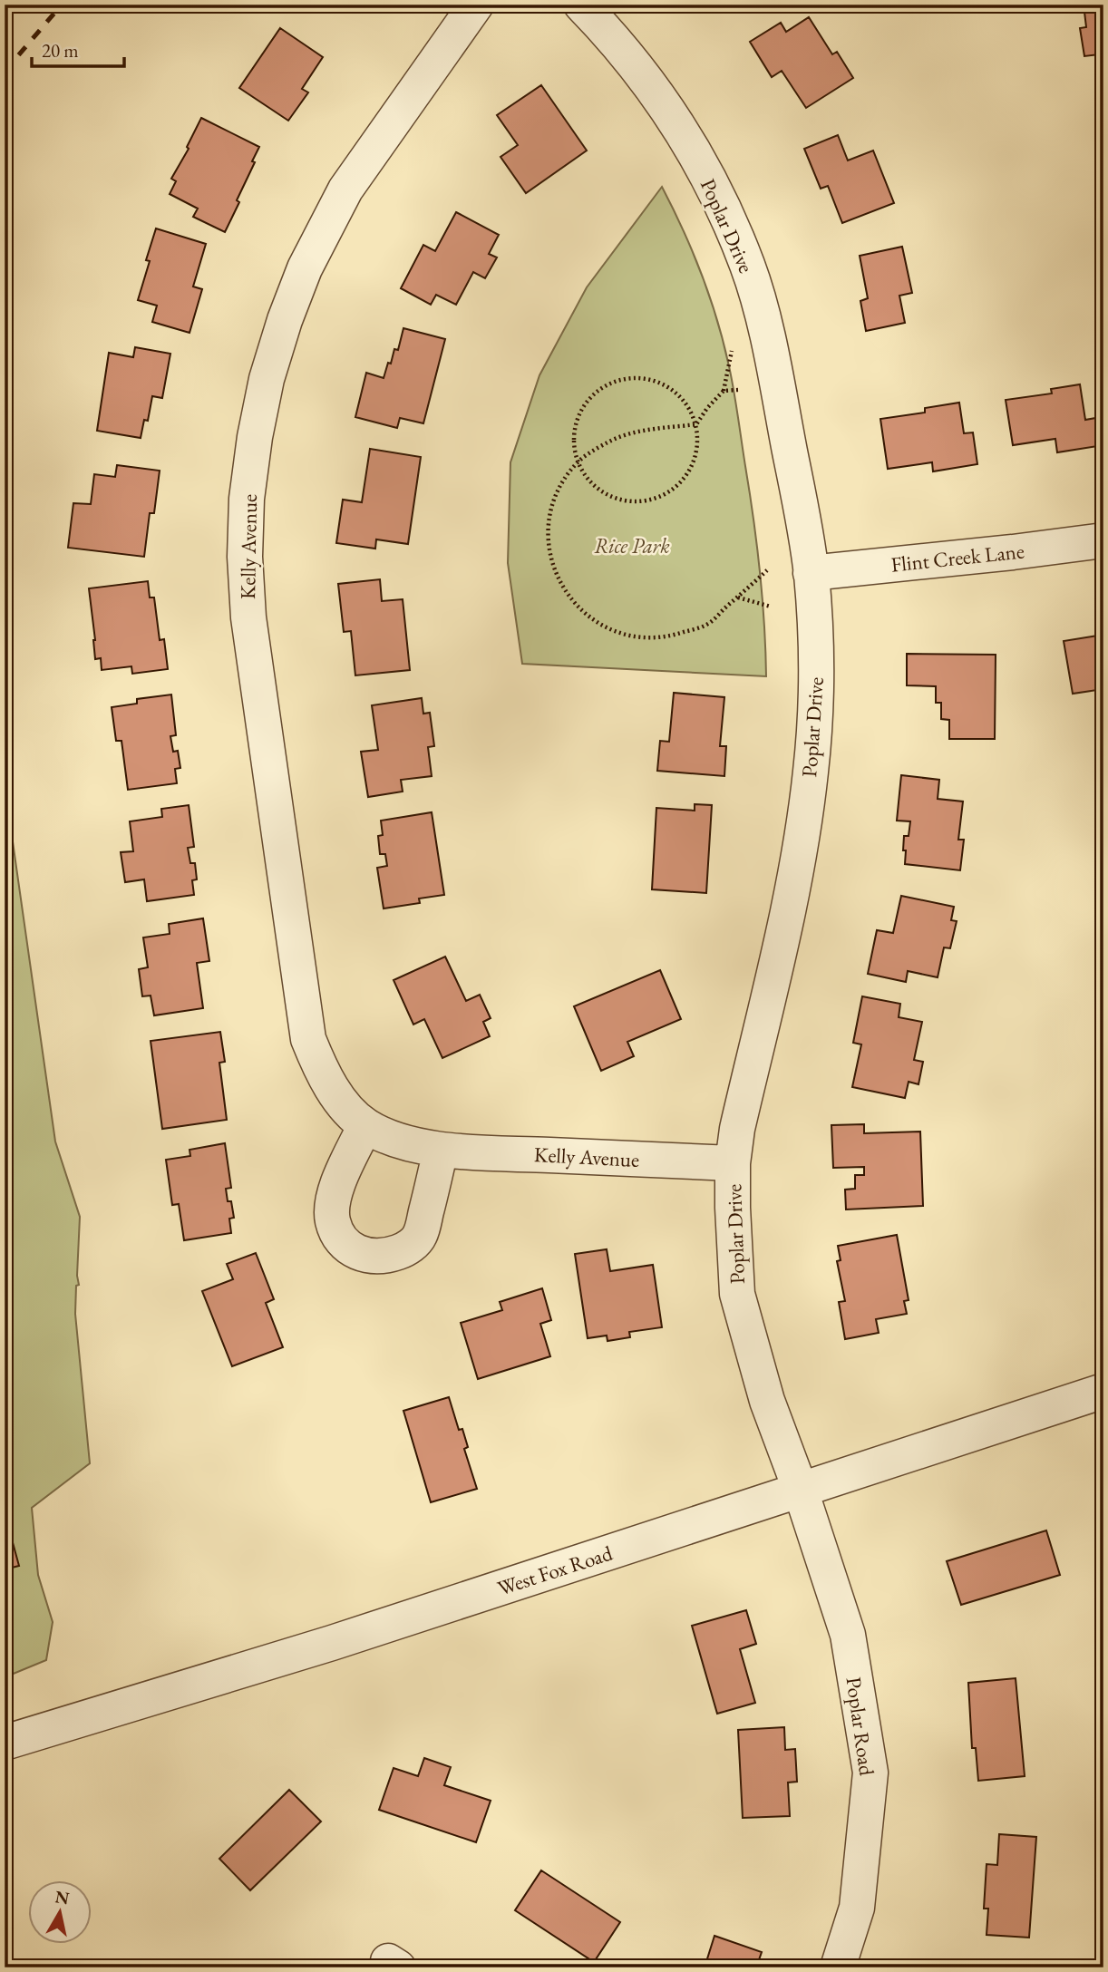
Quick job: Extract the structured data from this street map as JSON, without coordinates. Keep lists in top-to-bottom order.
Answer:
{
  "streets": {
    "street": [
      "Poplar Drive",
      "Kelly Avenue",
      "Flint Creek Lane",
      "West Fox Road",
      "Poplar Road"
    ]
  },
  "crossings": [
    ["Poplar Drive", "Kelly Avenue"],
    ["Poplar Drive", "Flint Creek Lane"],
    ["Poplar Drive", "West Fox Road"],
    ["Poplar Drive", "Poplar Road"],
    ["West Fox Road", "Poplar Road"]
  ],
  "parks": ["Rice Park"],
  "scale_bar": "20 m",
  "north": "top"
}
